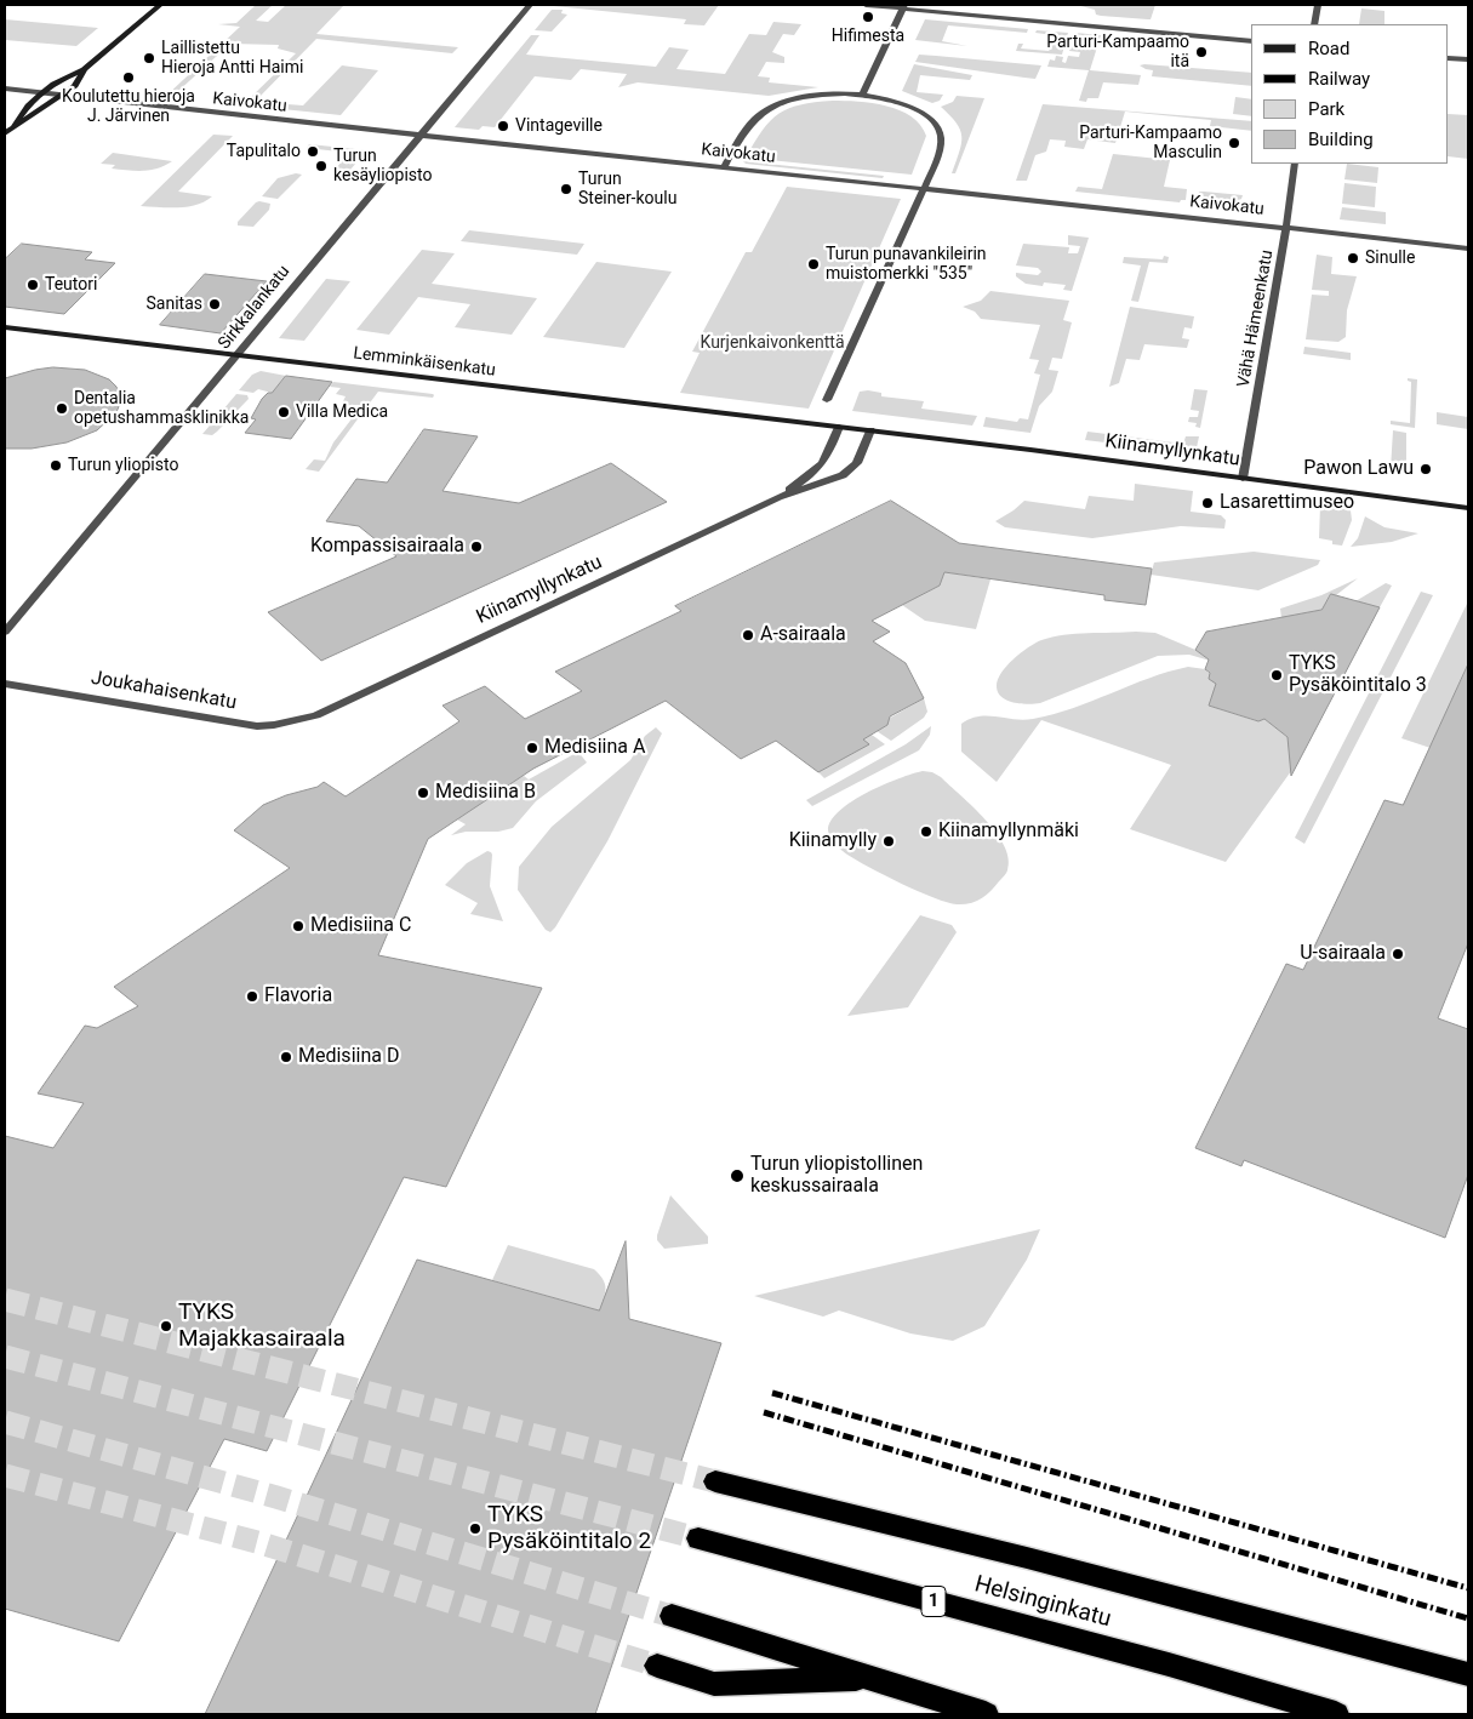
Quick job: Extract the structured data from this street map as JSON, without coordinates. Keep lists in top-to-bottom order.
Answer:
{
  "streets": {
    "highway": ["1", "Helsinginkatu"],
    "street": [
      "Kaivokatu",
      "Sirkkalankatu",
      "Vähä Hämeenkatu",
      "Lemminkäisenkatu",
      "Kiinamyllynkatu",
      "Joukahaisenkatu"
    ]
  },
  "crossings": [
    ["Kaivokatu", "Sirkkalankatu"],
    ["Kaivokatu", "Vähä Hämeenkatu"],
    ["Sirkkalankatu", "Lemminkäisenkatu"],
    ["Vähä Hämeenkatu", "Kiinamyllynkatu"],
    ["Lemminkäisenkatu", "Kiinamyllynkatu"],
    ["Kiinamyllynkatu", "Joukahaisenkatu"]
  ],
  "parks": ["Kurjenkaivonkenttä"],
  "places": [
    "Hifimesta",
    "Parturi-Kampaamo itä",
    "Laillistettu Hieroja Antti Haimi",
    "Koulutettu hieroja J. Järvinen",
    "Vintageville",
    "Parturi-Kampaamo Masculin",
    "Tapulitalo",
    "Turun kesäyliopisto",
    "Turun Steiner-koulu",
    "Sinulle",
    "Turun punavankileirin muistomerkki \"535\"",
    "Teutori",
    "Sanitas",
    "Dentalia opetushammasklinikka",
    "Villa Medica",
    "Turun yliopisto",
    "Pawon Lawu",
    "Lasarettimuseo",
    "Kompassisairaala",
    "A-sairaala",
    "TYKS Pysäköintitalo 3",
    "Medisiina A",
    "Medisiina B",
    "Kiinamyllynmäki",
    "Kiinamylly",
    "Medisiina C",
    "U-sairaala",
    "Flavoria",
    "Medisiina D",
    "Turun yliopistollinen keskussairaala",
    "TYKS Majakkasairaala",
    "TYKS Pysäköintitalo 2"
  ],
  "legend": [
    "Road",
    "Railway",
    "Park",
    "Building"
  ]
}
